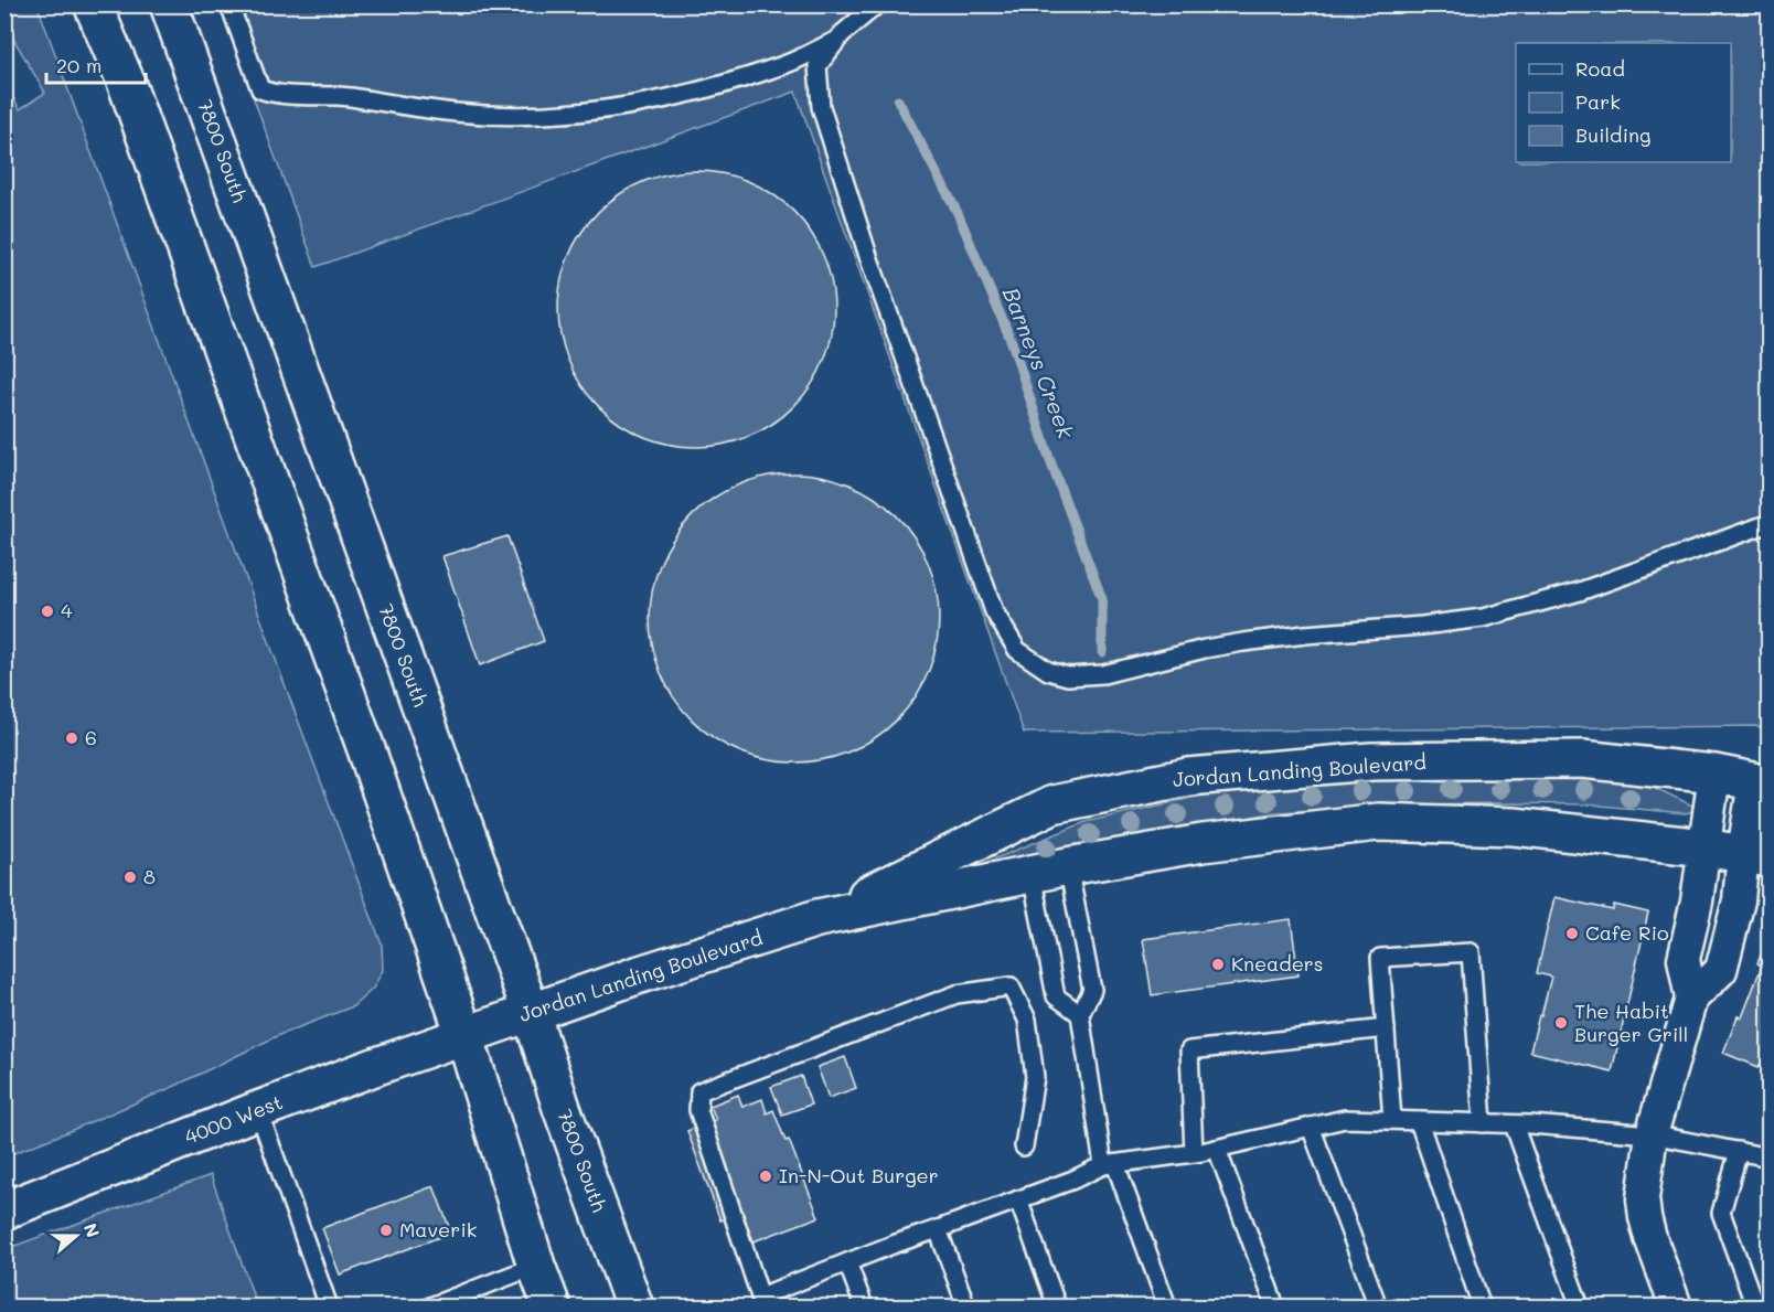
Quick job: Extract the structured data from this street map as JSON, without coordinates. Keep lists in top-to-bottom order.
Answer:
{
  "streets": {
    "main road": ["7800 South", "Jordan Landing Boulevard", "4000 West"]
  },
  "crossings": [
    ["7800 South", "Jordan Landing Boulevard"],
    ["Jordan Landing Boulevard", "4000 West"]
  ],
  "water": ["Barneys Creek"],
  "places": [
    "4",
    "6",
    "8",
    "Cafe Rio",
    "Kneaders",
    "The Habit Burger Grill",
    "In-N-Out Burger",
    "Maverik"
  ],
  "legend": ["Road", "Park", "Building"],
  "scale_bar": "20 m",
  "north": "right"
}
